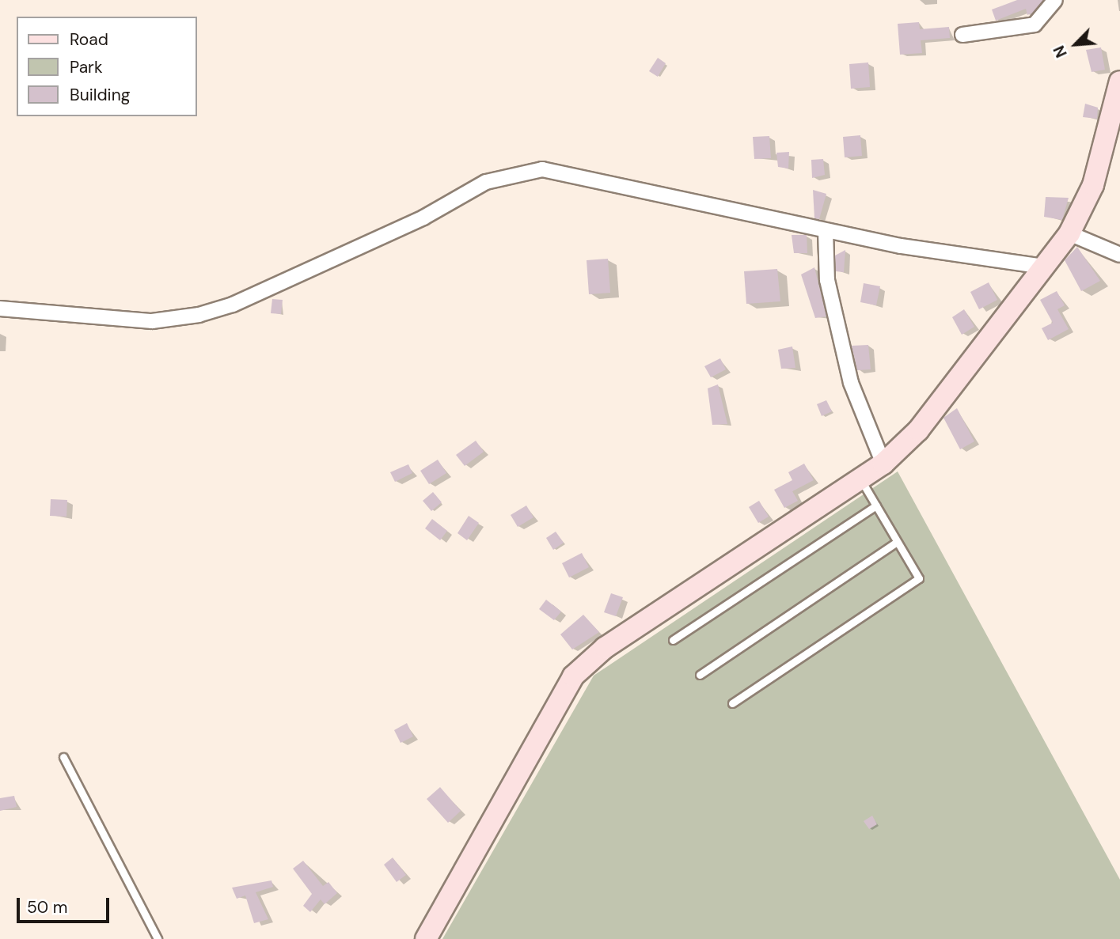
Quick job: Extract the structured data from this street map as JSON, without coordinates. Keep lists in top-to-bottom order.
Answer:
{
  "legend": ["Road", "Park", "Building"],
  "scale_bar": "50 m",
  "north": "bottom left"
}
